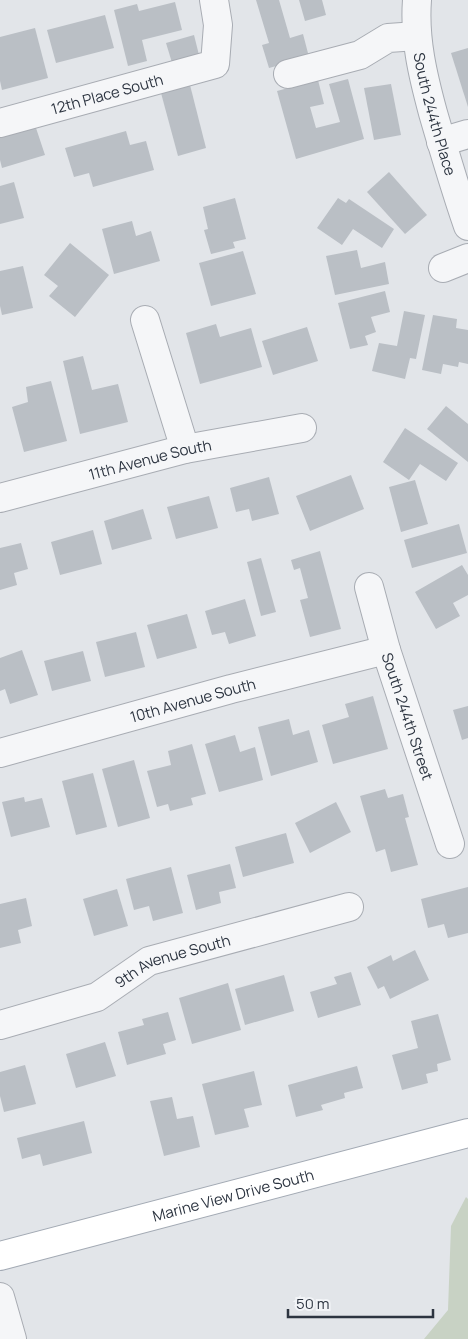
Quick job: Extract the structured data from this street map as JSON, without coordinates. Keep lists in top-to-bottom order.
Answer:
{
  "streets": {
    "main road": ["Marine View Drive South"],
    "street": [
      "12th Place South",
      "South 244th Place",
      "11th Avenue South",
      "10th Avenue South",
      "South 244th Street",
      "9th Avenue South"
    ]
  },
  "crossings": [
    ["10th Avenue South", "South 244th Street"]
  ],
  "scale_bar": "50 m"
}
